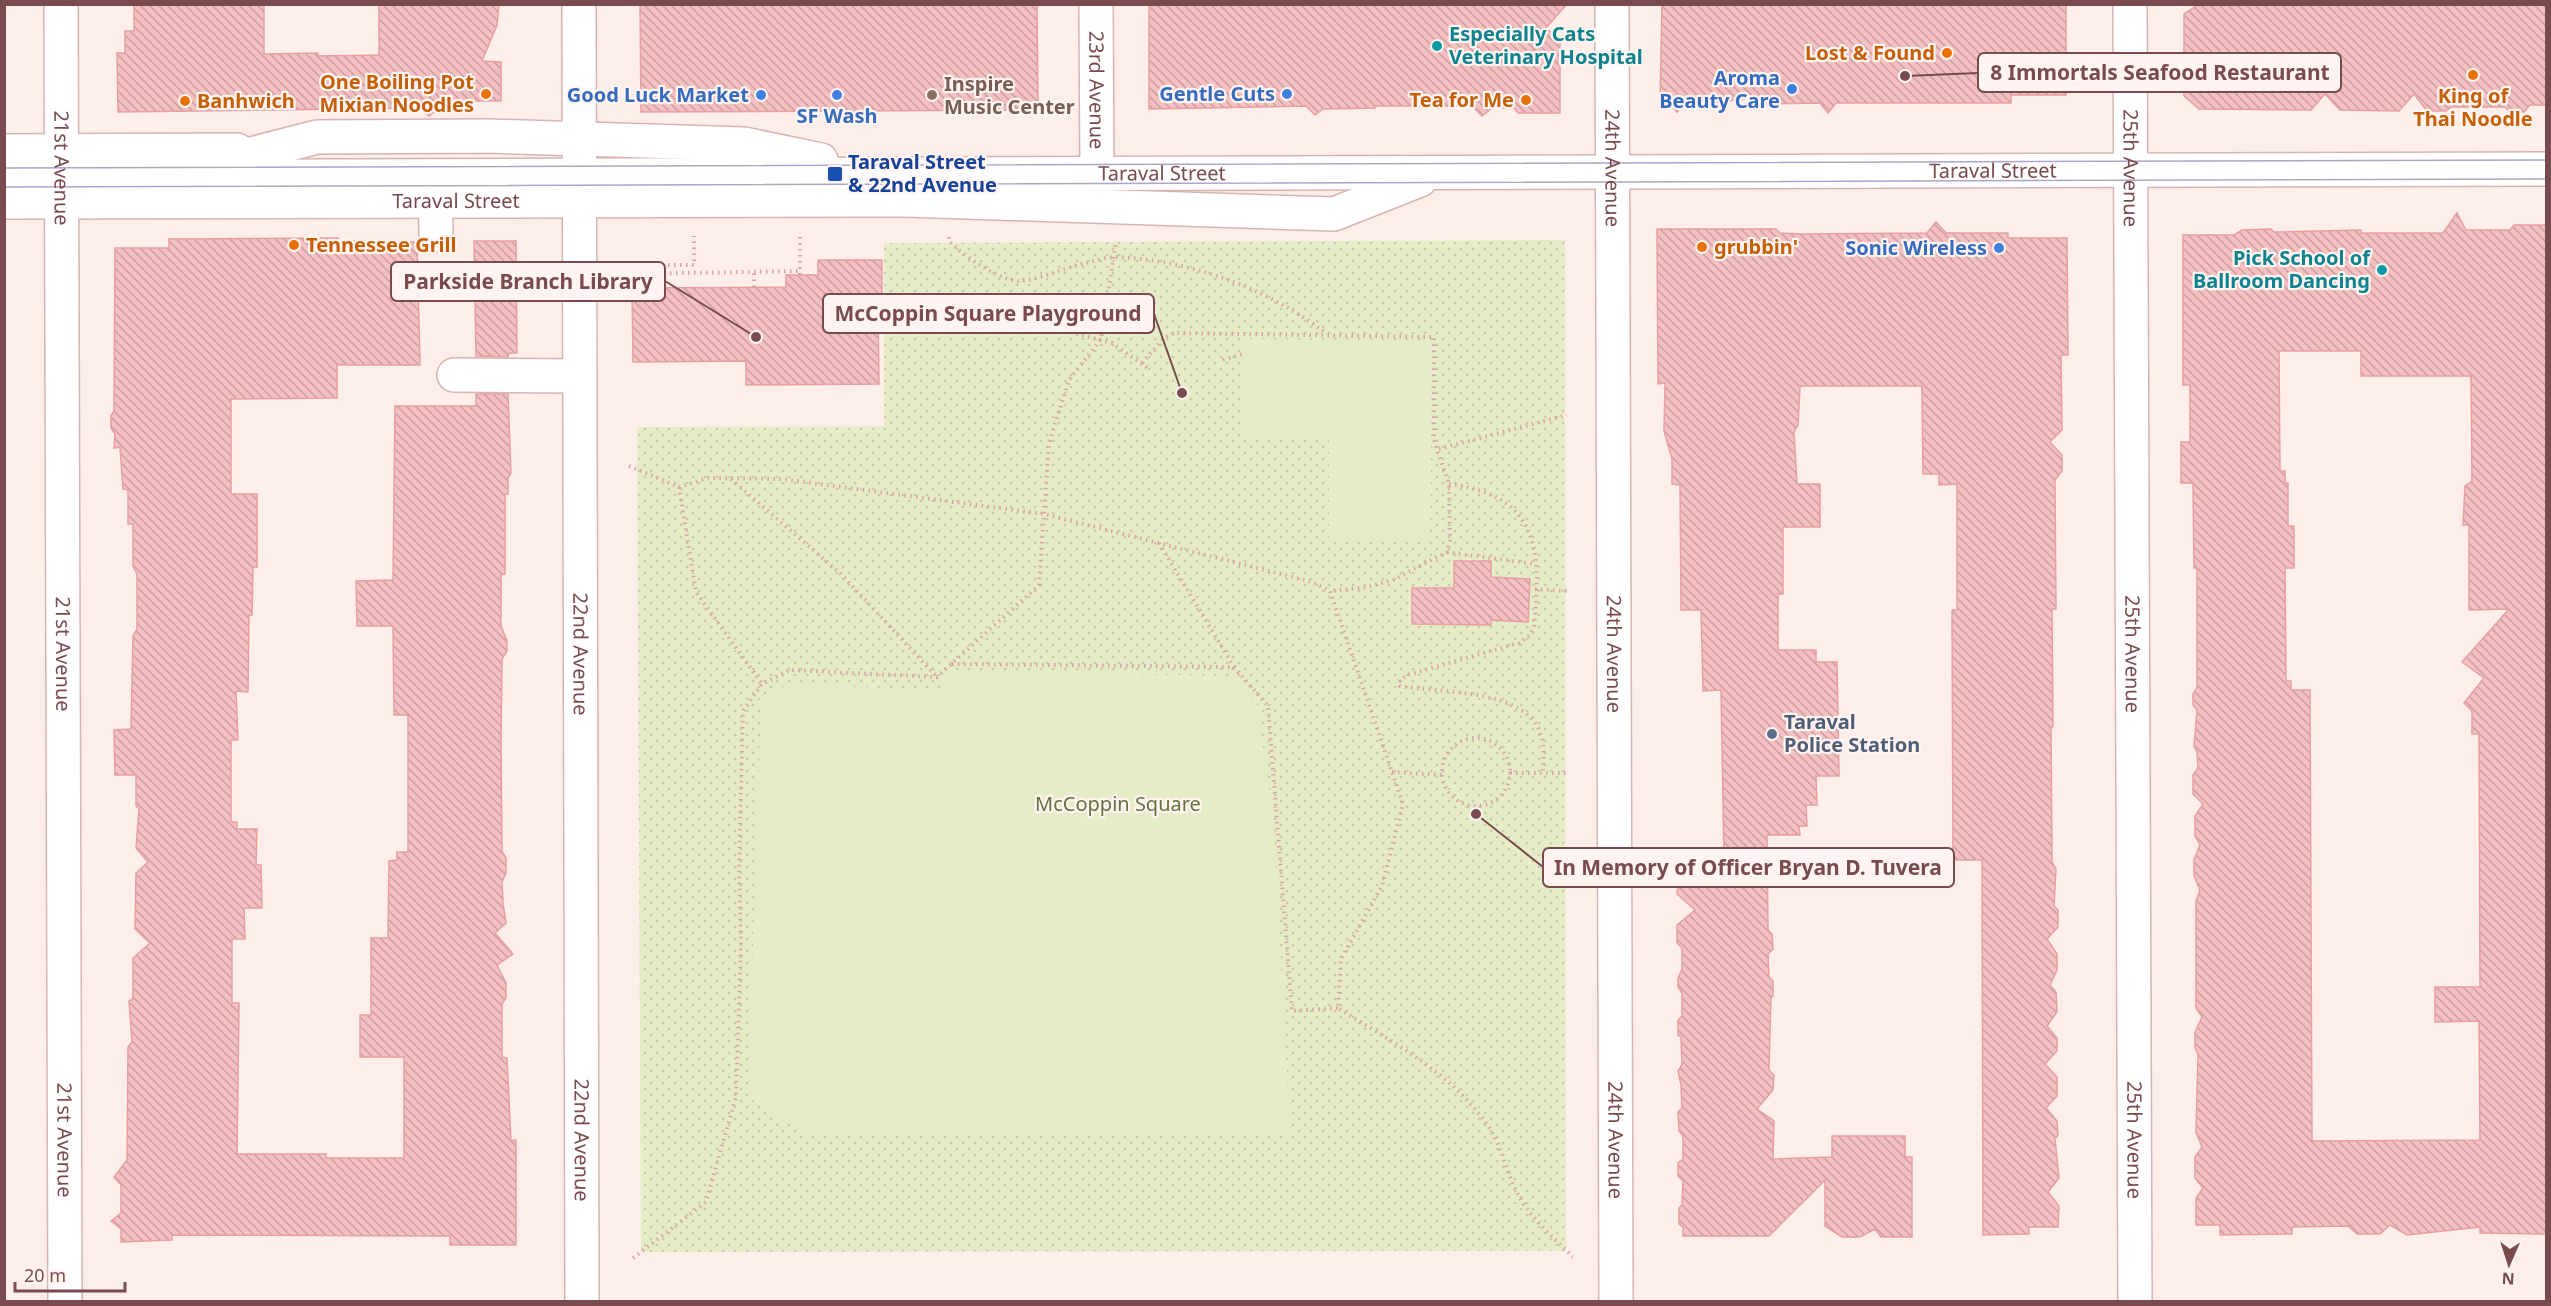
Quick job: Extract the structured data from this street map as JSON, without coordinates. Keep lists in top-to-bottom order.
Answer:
{
  "streets": {
    "street": [
      "23rd Avenue",
      "21st Avenue",
      "24th Avenue",
      "25th Avenue",
      "Taraval Street",
      "22nd Avenue"
    ]
  },
  "crossings": [
    ["23rd Avenue", "Taraval Street"],
    ["21st Avenue", "Taraval Street"],
    ["24th Avenue", "Taraval Street"],
    ["25th Avenue", "Taraval Street"],
    ["Taraval Street", "22nd Avenue"]
  ],
  "parks": ["McCoppin Square"],
  "places": {
    "other": [
      "Especially Cats Veterinary Hospital",
      "Lost & Found",
      "King of Thai Noodle",
      "8 Immortals Seafood Restaurant",
      "Aroma Beauty Care",
      "One Boiling Pot Mixian Noodles",
      "Gentle Cuts",
      "Good Luck Market",
      "SF Wash",
      "Inspire Music Center",
      "Tea for Me",
      "Banhwich",
      "Tennessee Grill",
      "grubbin'",
      "Sonic Wireless",
      "Pick School of Ballroom Dancing",
      "Parkside Branch Library",
      "McCoppin Square Playground",
      "Taraval Police Station",
      "In Memory of Officer Bryan D. Tuvera"
    ],
    "transit": ["Taraval Street & 22nd Avenue"]
  },
  "scale_bar": "20 m",
  "north": "bottom"
}
